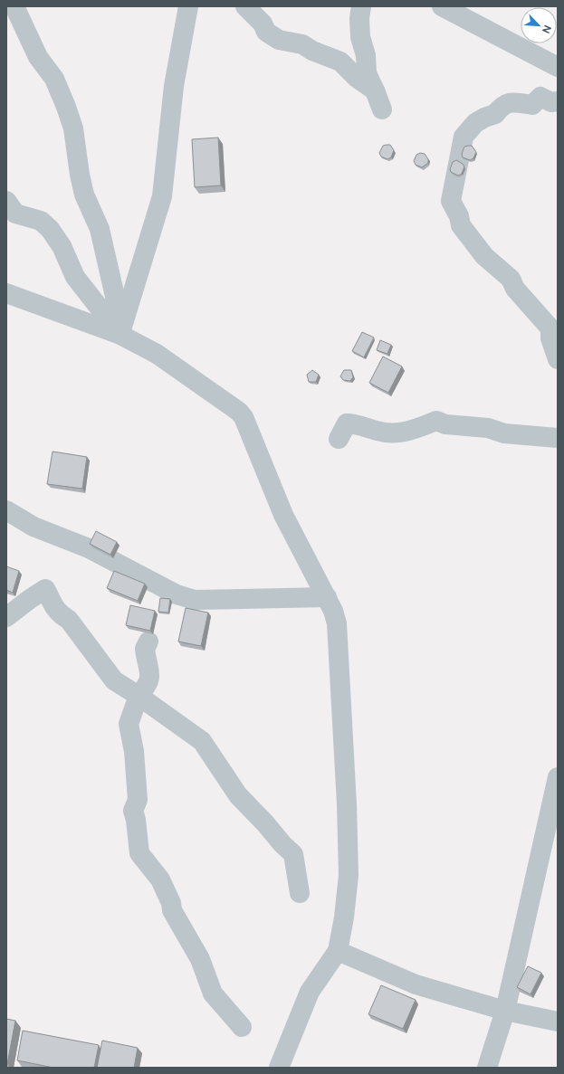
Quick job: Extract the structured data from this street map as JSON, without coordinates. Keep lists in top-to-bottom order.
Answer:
{
  "north": "bottom right"
}
